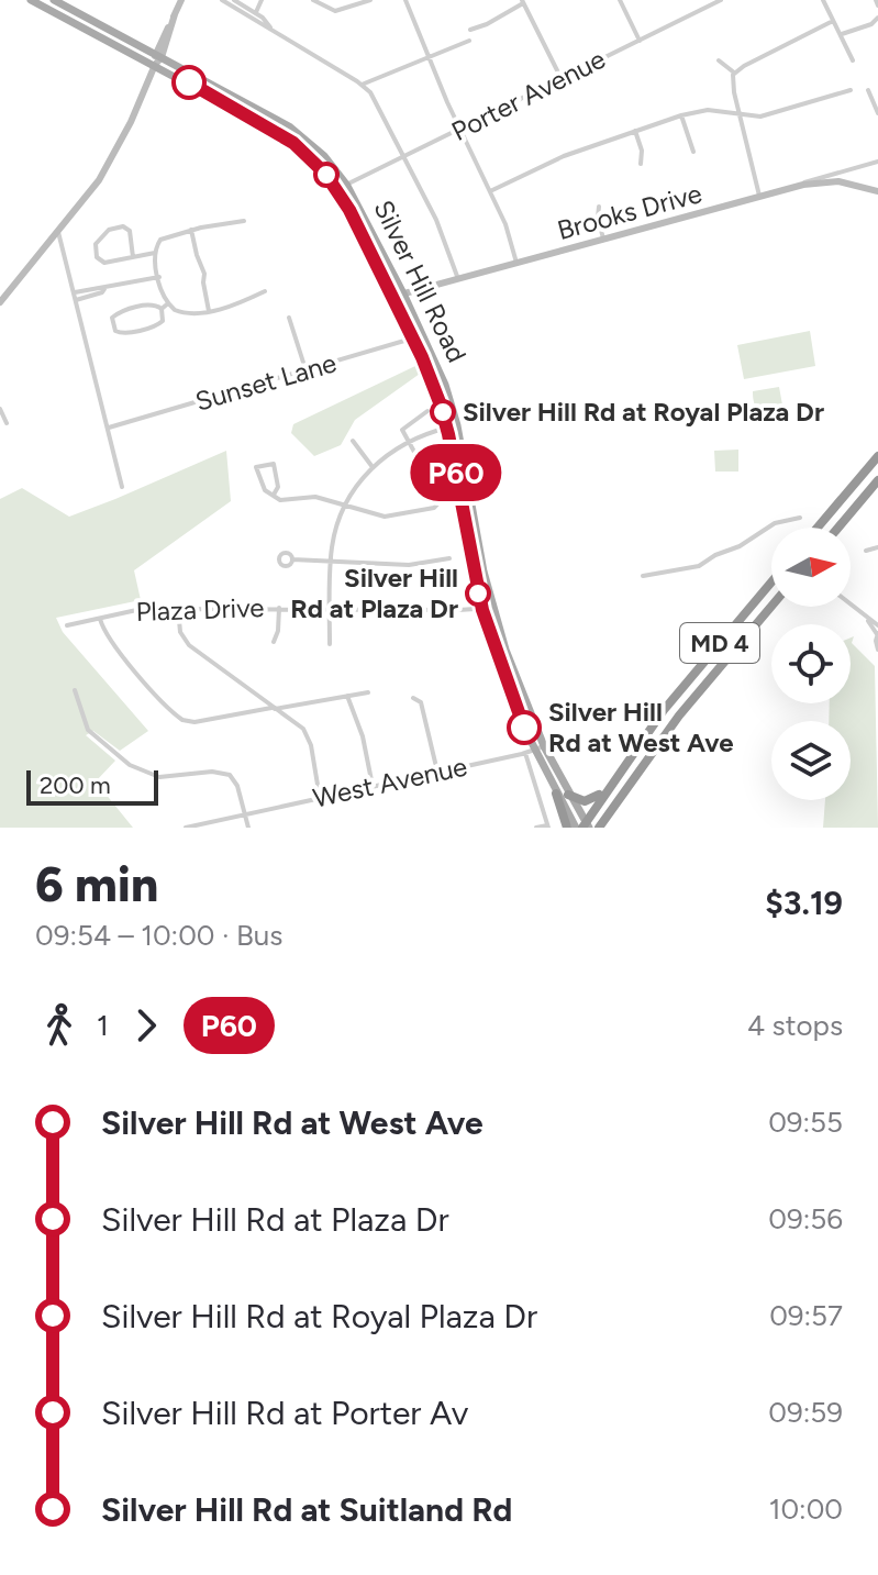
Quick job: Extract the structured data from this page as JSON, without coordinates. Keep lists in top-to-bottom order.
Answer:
{
  "streets": {
    "highway": ["MD 4"],
    "main road": ["Silver Hill Road"],
    "street": [
      "Porter Avenue",
      "Brooks Drive",
      "Sunset Lane",
      "Plaza Drive",
      "West Avenue"
    ]
  },
  "crossings": [
    ["Porter Avenue", "Silver Hill Road"],
    ["Brooks Drive", "Silver Hill Road"],
    ["Silver Hill Road", "Sunset Lane"],
    ["Silver Hill Road", "Plaza Drive"],
    ["Silver Hill Road", "MD 4"],
    ["Silver Hill Road", "West Avenue"]
  ],
  "places": ["Silver Hill Rd at Royal Plaza Dr", "Silver Hill Rd at Plaza Dr", "Silver Hill Rd at West Ave"],
  "lines": ["bus line P60"],
  "scale_bar": "200 m",
  "north": "right",
  "page": {
    "on_map": "P60",
    "scale": "200 m",
    "heading": ["6 min", "09:54 – 10:00 · Bus", "$3.19"],
    "legs": ["1", "P60", "4 stops"],
    "list": [
      {
        "name": "Silver Hill Rd at West Ave",
        "value": "09:55"
      },
      {
        "name": "Silver Hill Rd at Plaza Dr",
        "value": "09:56"
      },
      {
        "name": "Silver Hill Rd at Royal Plaza Dr",
        "value": "09:57"
      },
      {
        "name": "Silver Hill Rd at Porter Av",
        "value": "09:59"
      },
      {
        "name": "Silver Hill Rd at Suitland Rd",
        "value": "10:00"
      }
    ]
  }
}
